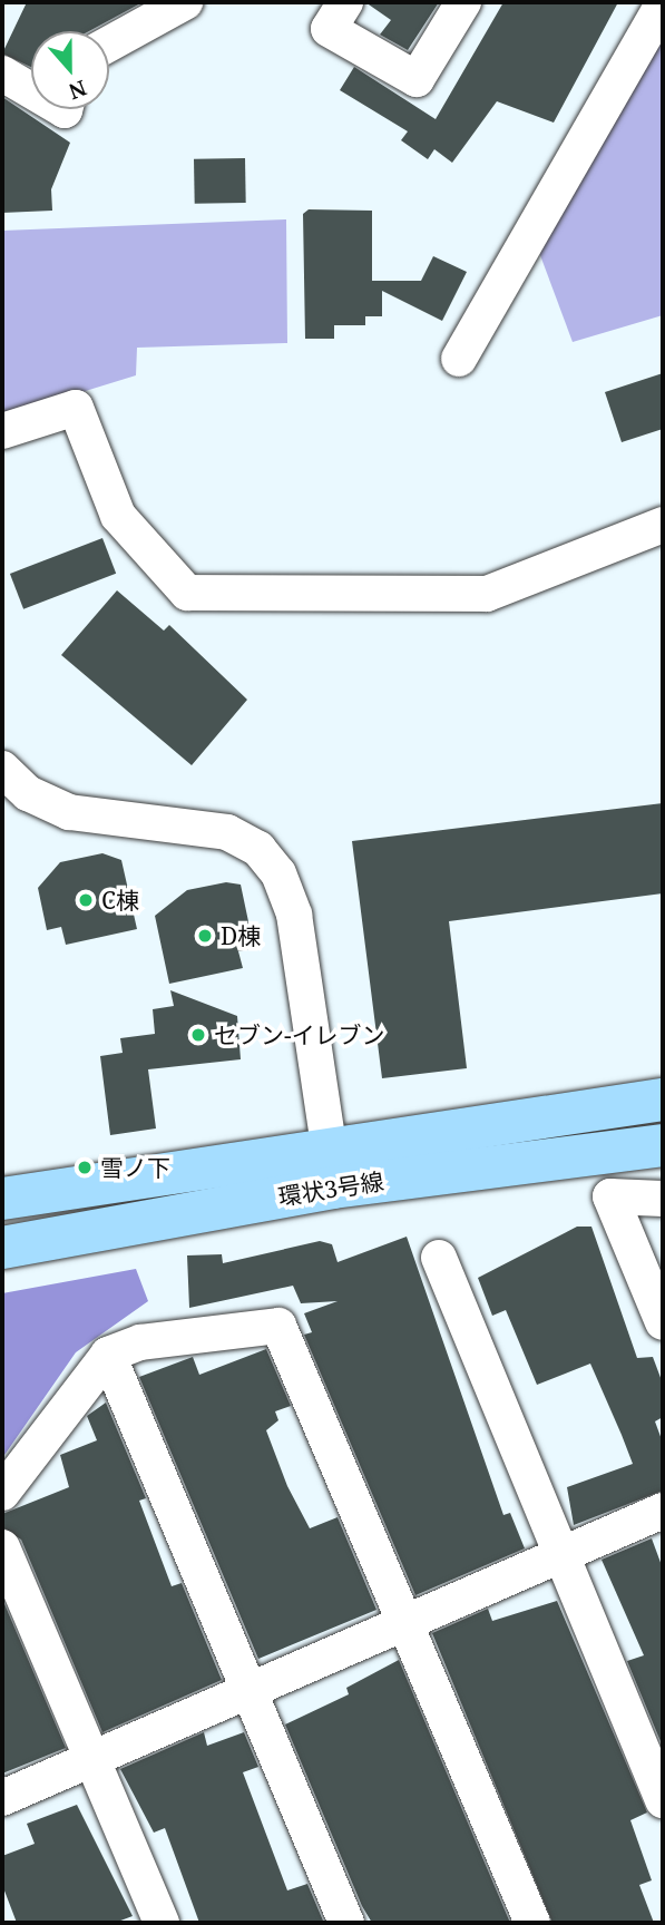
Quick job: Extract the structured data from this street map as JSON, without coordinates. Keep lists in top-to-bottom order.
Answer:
{
  "streets": {
    "street": ["環状3号線"]
  },
  "places": [
    "C棟",
    "D棟",
    "セブン-イレブン",
    "雪ノ下"
  ],
  "north": "bottom"
}
